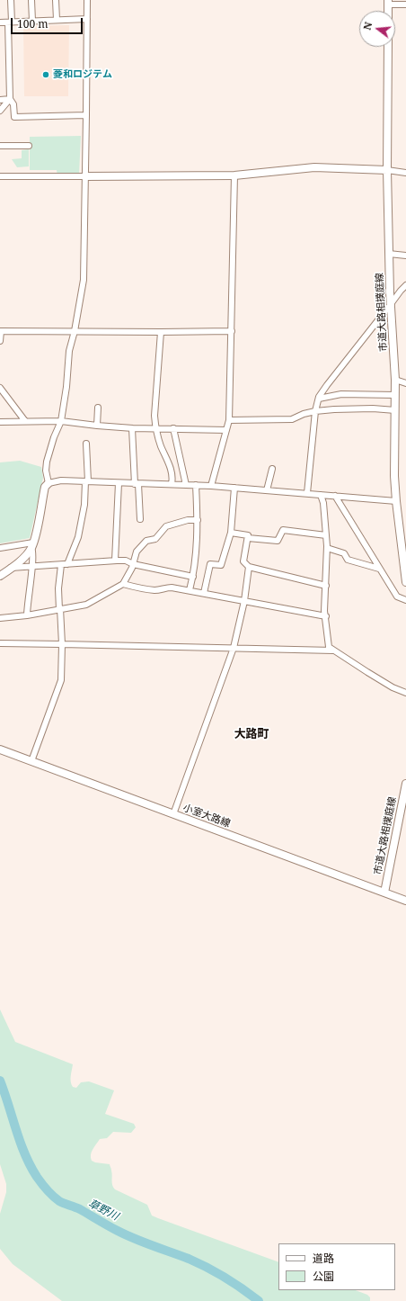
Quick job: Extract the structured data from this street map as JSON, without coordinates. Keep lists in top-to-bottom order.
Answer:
{
  "streets": {
    "street": ["市道大路相撲庭線", "小室大路線"]
  },
  "crossings": [
    ["市道大路相撲庭線", "小室大路線"]
  ],
  "districts": ["大路町"],
  "water": ["草野川"],
  "places": ["菱和ロジテム"],
  "legend": ["道路", "公園"],
  "scale_bar": "100 m",
  "north": "left"
}
